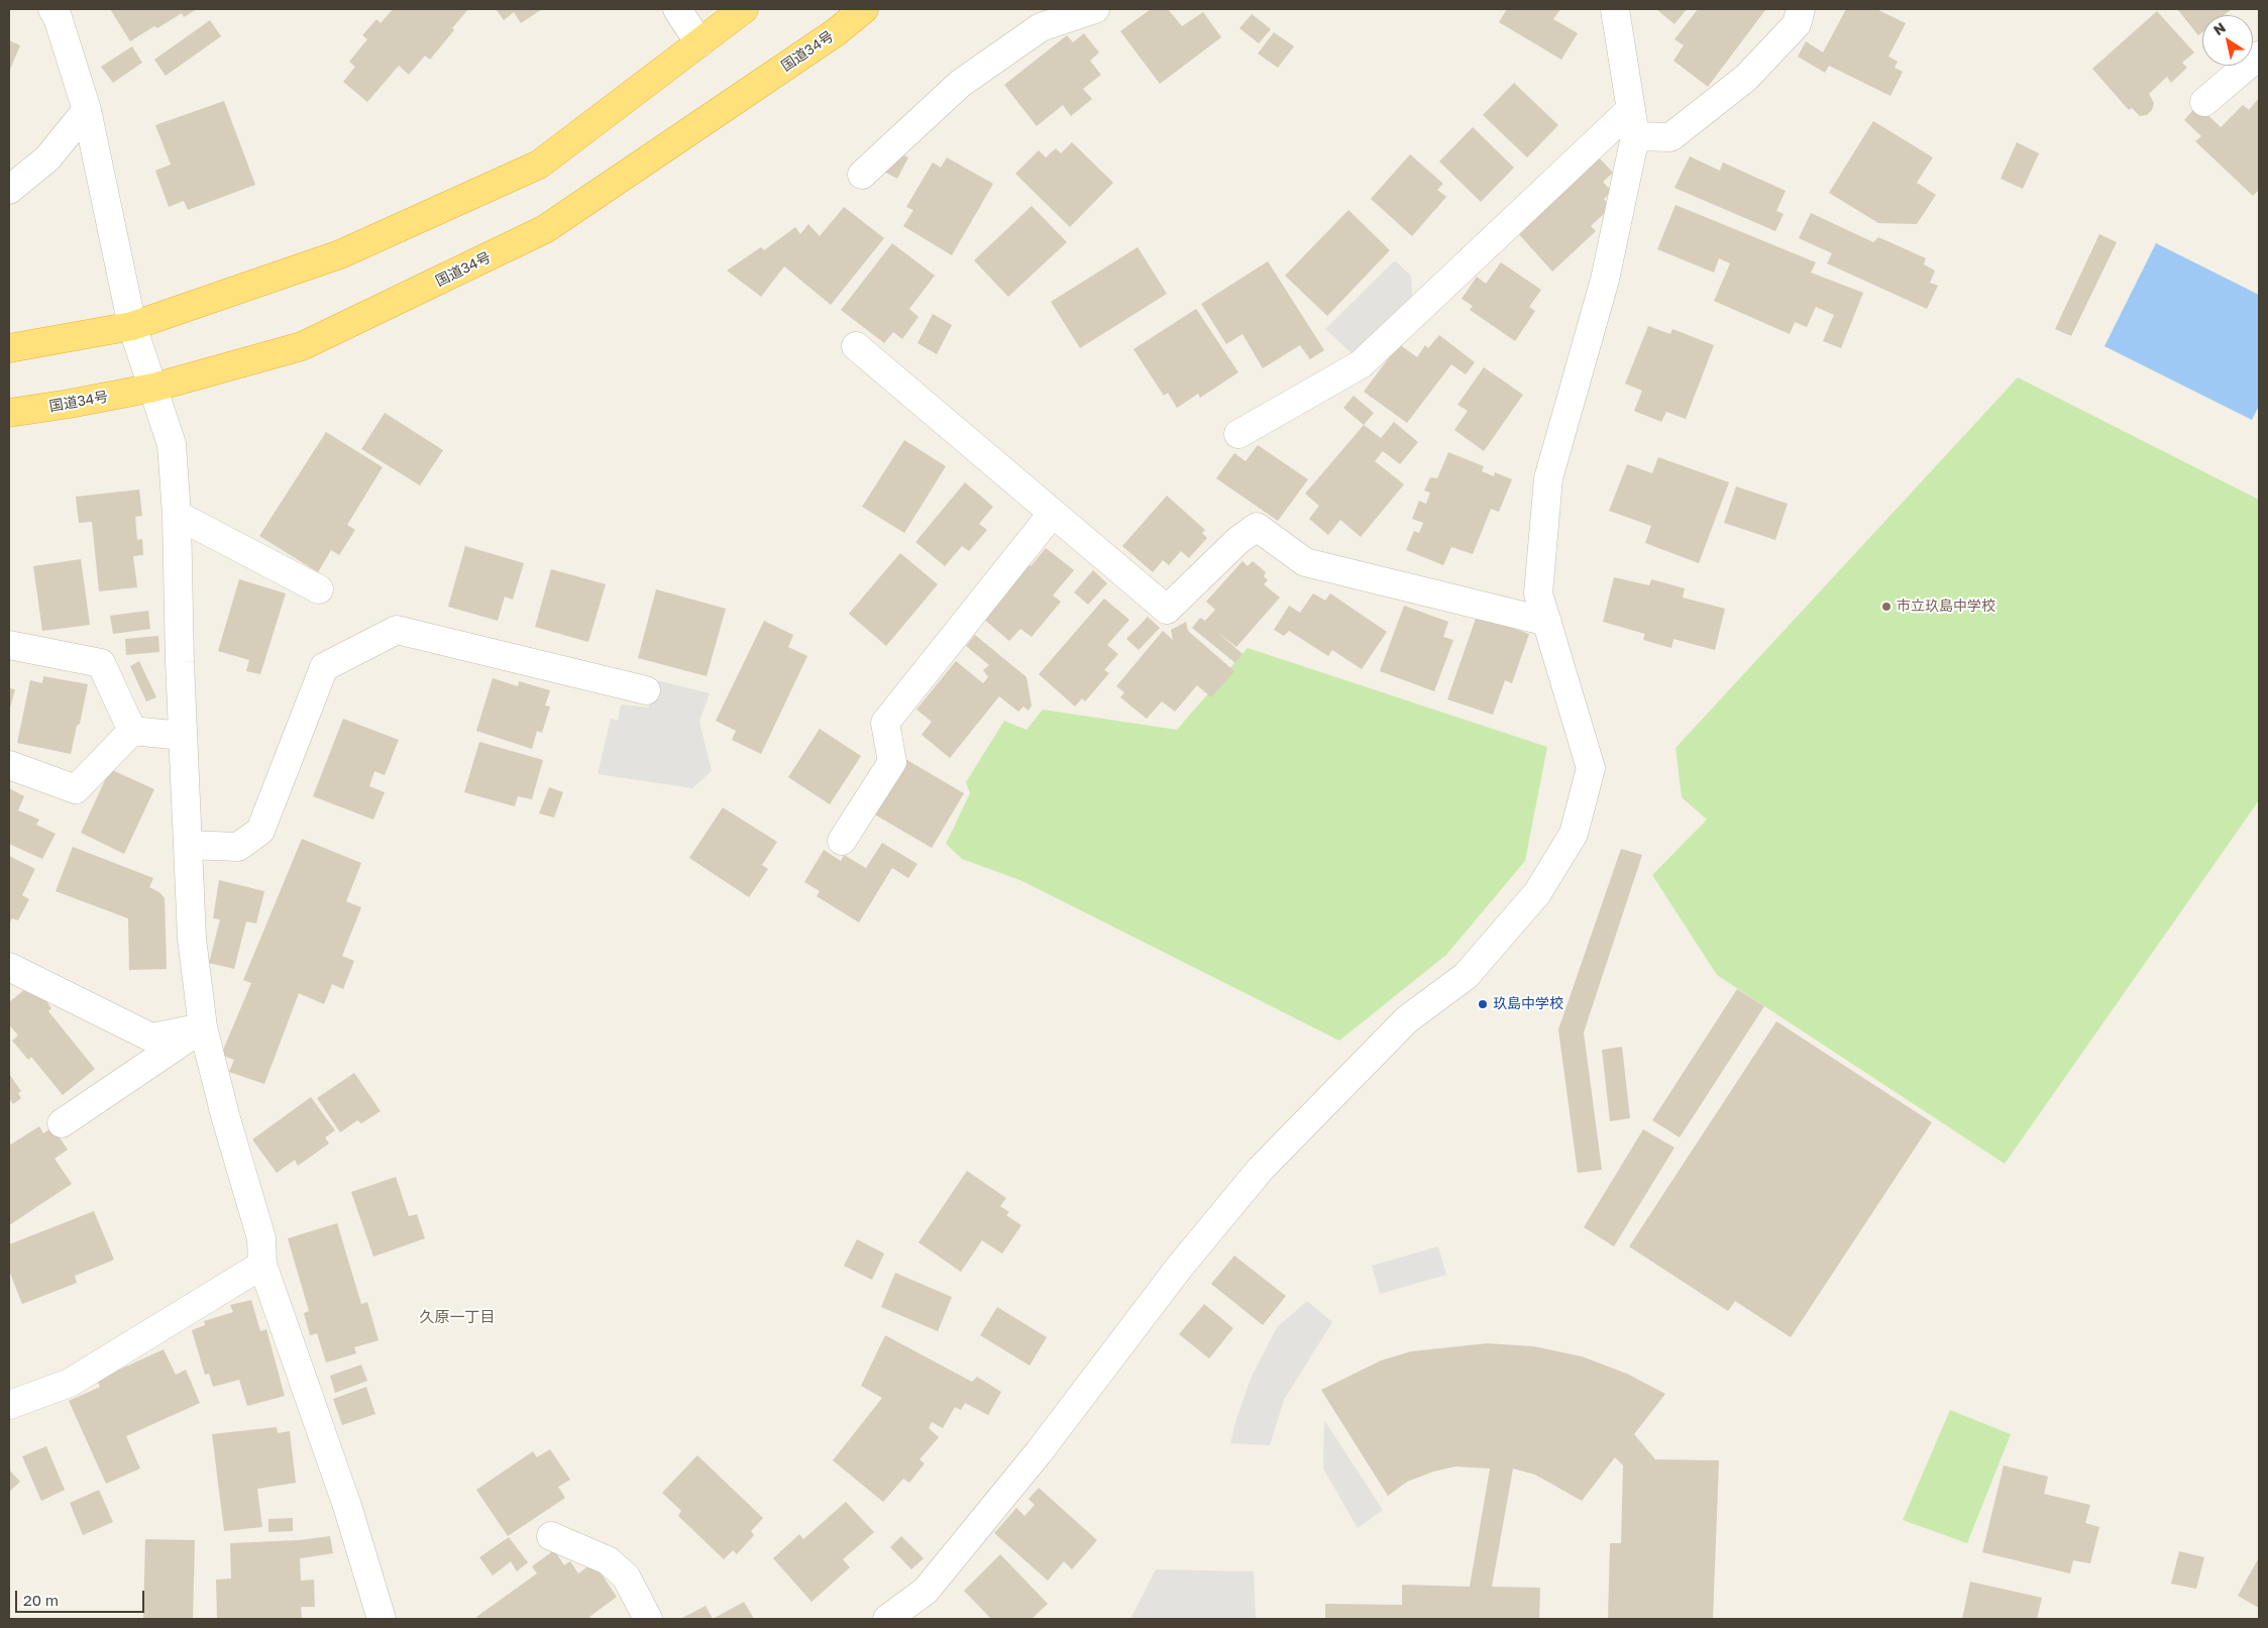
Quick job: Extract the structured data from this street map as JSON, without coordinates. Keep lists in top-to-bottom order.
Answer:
{
  "streets": {
    "highway": ["国道34号"]
  },
  "districts": ["久原一丁目"],
  "places": ["市立玖島中学校", "玖島中学校"],
  "scale_bar": "20 m",
  "north": "top left"
}
